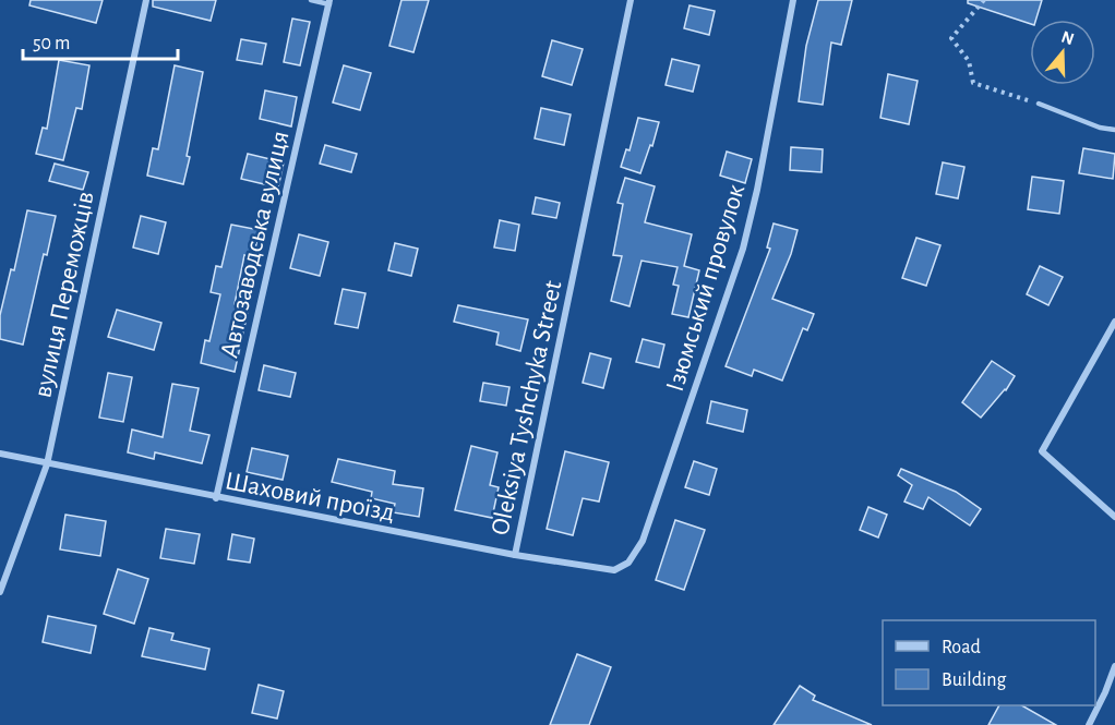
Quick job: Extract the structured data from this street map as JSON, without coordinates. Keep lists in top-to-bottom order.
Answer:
{
  "streets": {
    "street": [
      "Автозаводська вулиця",
      "Ізюмський провулок",
      "вулиця Переможців",
      "Oleksiya Tyshchyka Street",
      "Шаховий проїзд"
    ]
  },
  "crossings": [
    ["Автозаводська вулиця", "Шаховий проїзд"],
    ["Ізюмський провулок", "Шаховий проїзд"],
    ["вулиця Переможців", "Шаховий проїзд"],
    ["Oleksiya Tyshchyka Street", "Шаховий проїзд"]
  ],
  "legend": ["Road", "Building"],
  "scale_bar": "50 m",
  "north": "top"
}
